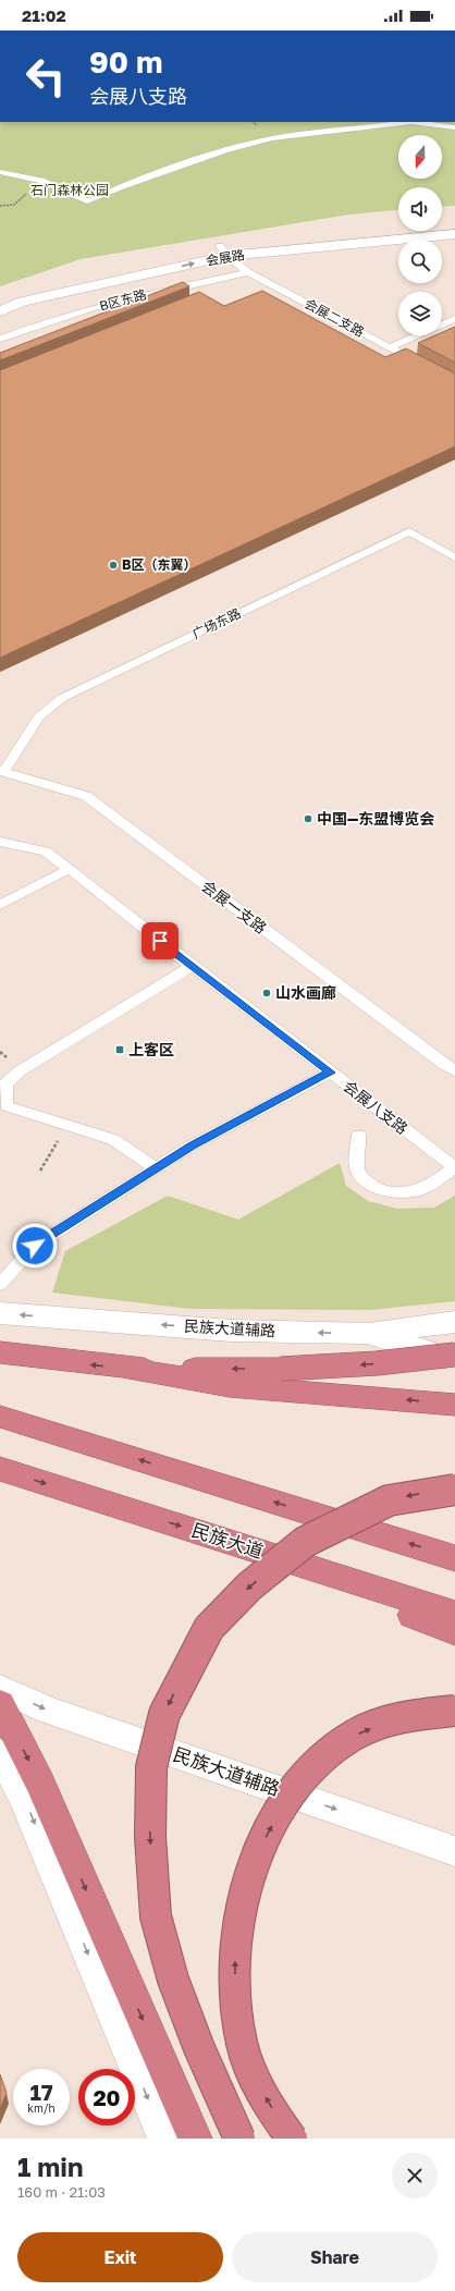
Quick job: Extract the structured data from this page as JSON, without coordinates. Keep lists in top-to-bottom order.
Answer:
{
  "streets": {
    "highway": ["民族大道"],
    "main road": ["会展路", "民族大道辅路"],
    "lane": [
      "B区东路",
      "会展二支路",
      "广场东路",
      "会展一支路",
      "会展八支路"
    ]
  },
  "crossings": [
    ["会展路", "会展二支路"],
    ["B区东路", "会展二支路"],
    ["广场东路", "会展一支路"]
  ],
  "parks": ["石门森林公园"],
  "places": {
    "other": ["B区（东翼）", "中国—东盟博览会", "山水画廊"],
    "transit": ["上客区"]
  },
  "north": "bottom",
  "page": {
    "status": "21:02",
    "turn": ["90 m", "会展八支路"],
    "speed": "17 km/h",
    "limit": "20",
    "heading": ["1 min", "160 m · 21:03"],
    "buttons": ["Exit", "Share"]
  }
}
